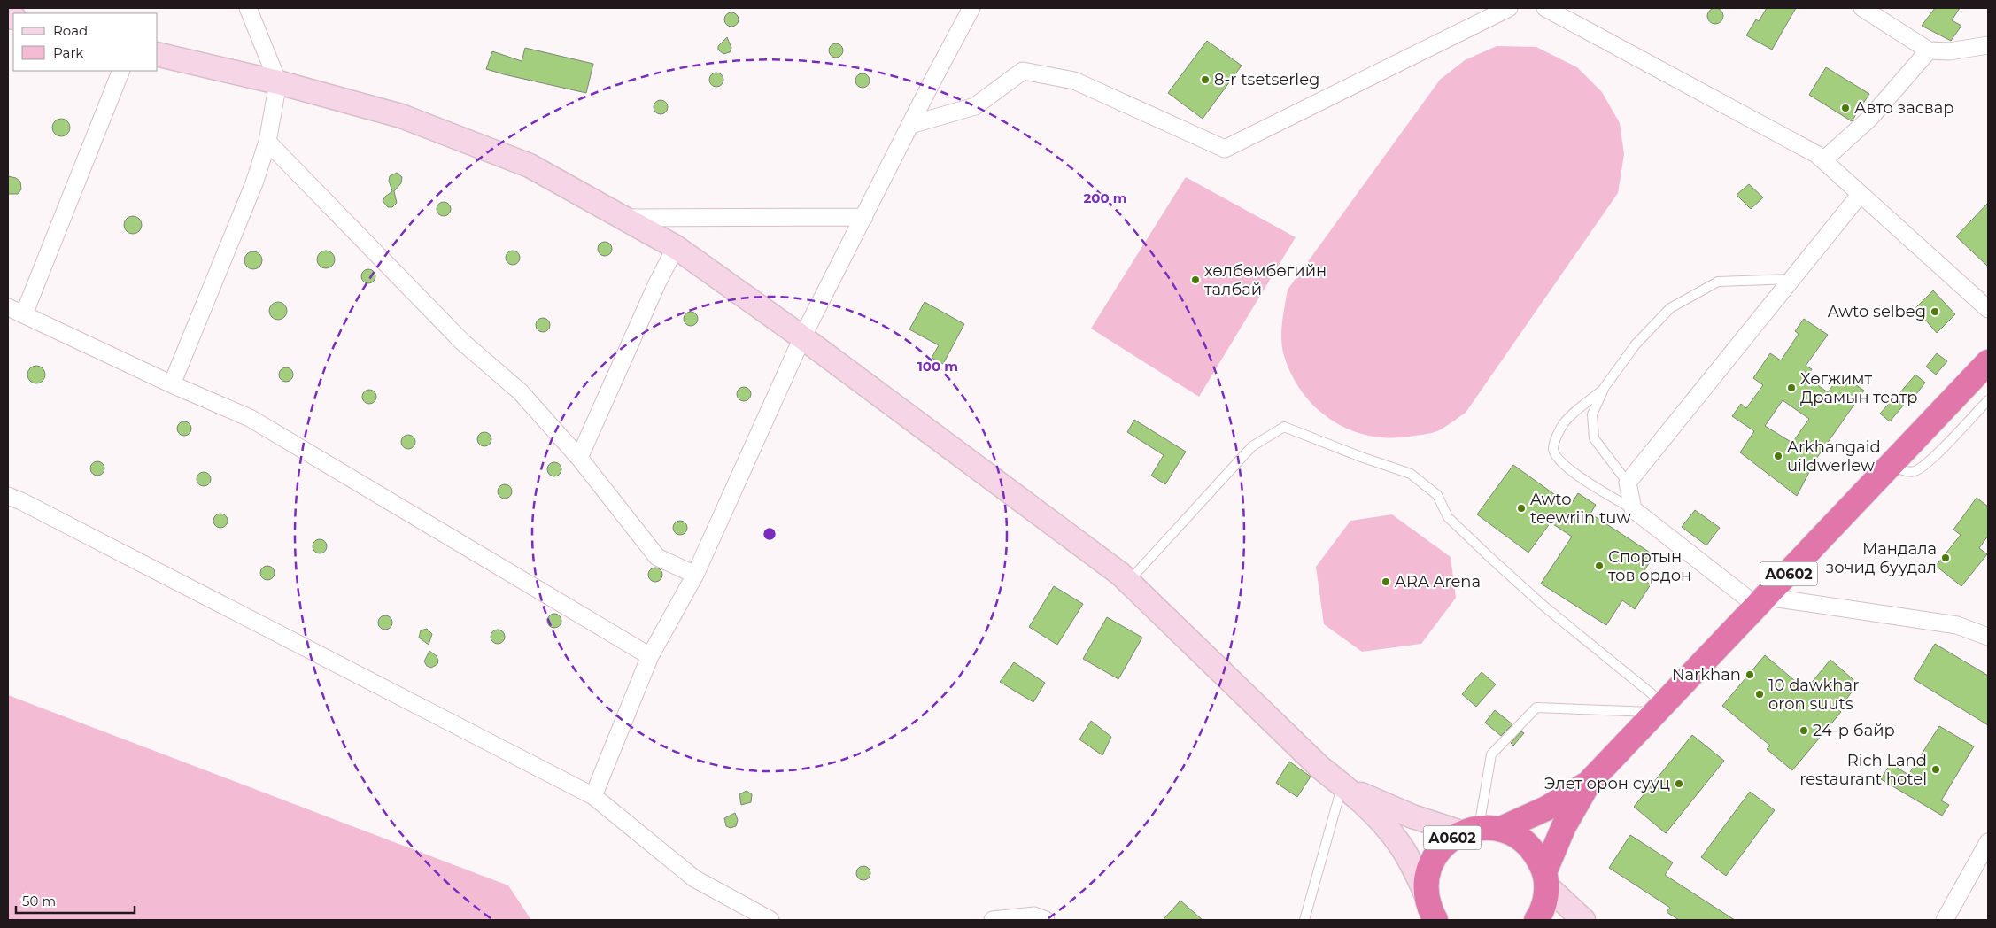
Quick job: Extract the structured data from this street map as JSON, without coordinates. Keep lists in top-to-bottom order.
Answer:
{
  "streets": {
    "highway": ["A0602"]
  },
  "places": [
    "8-r tsetserleg",
    "Авто засвар",
    "хөлбөмбөгийн талбай",
    "Awto selbeg",
    "Хөгжимт Драмын театр",
    "Arkhangaid uildwerlew",
    "Awto teewriin tuw",
    "Мандала зочид буудал",
    "Спортын төв ордон",
    "ARA Arena",
    "Narkhan",
    "10 dawkhar oron suuts",
    "24-р байр",
    "Rich Land restaurant hotel",
    "Элет орон сууц"
  ],
  "legend": ["Road", "Park"],
  "scale_bar": "50 m",
  "rings": ["200 m", "100 m"]
}
